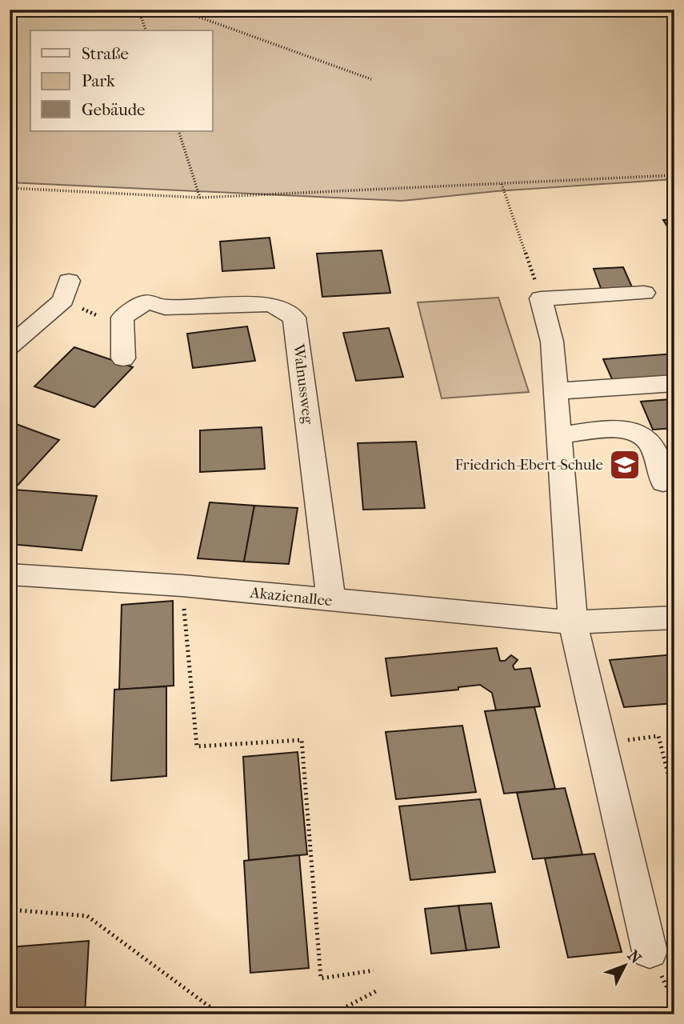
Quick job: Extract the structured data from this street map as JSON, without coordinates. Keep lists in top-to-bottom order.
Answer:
{
  "streets": {
    "street": ["Walnussweg", "Akazienallee"]
  },
  "crossings": [
    ["Walnussweg", "Akazienallee"]
  ],
  "places": {
    "school or university": ["Friedrich-Ebert-Schule"]
  },
  "legend": ["Straße", "Park", "Gebäude"],
  "north": "top right"
}
